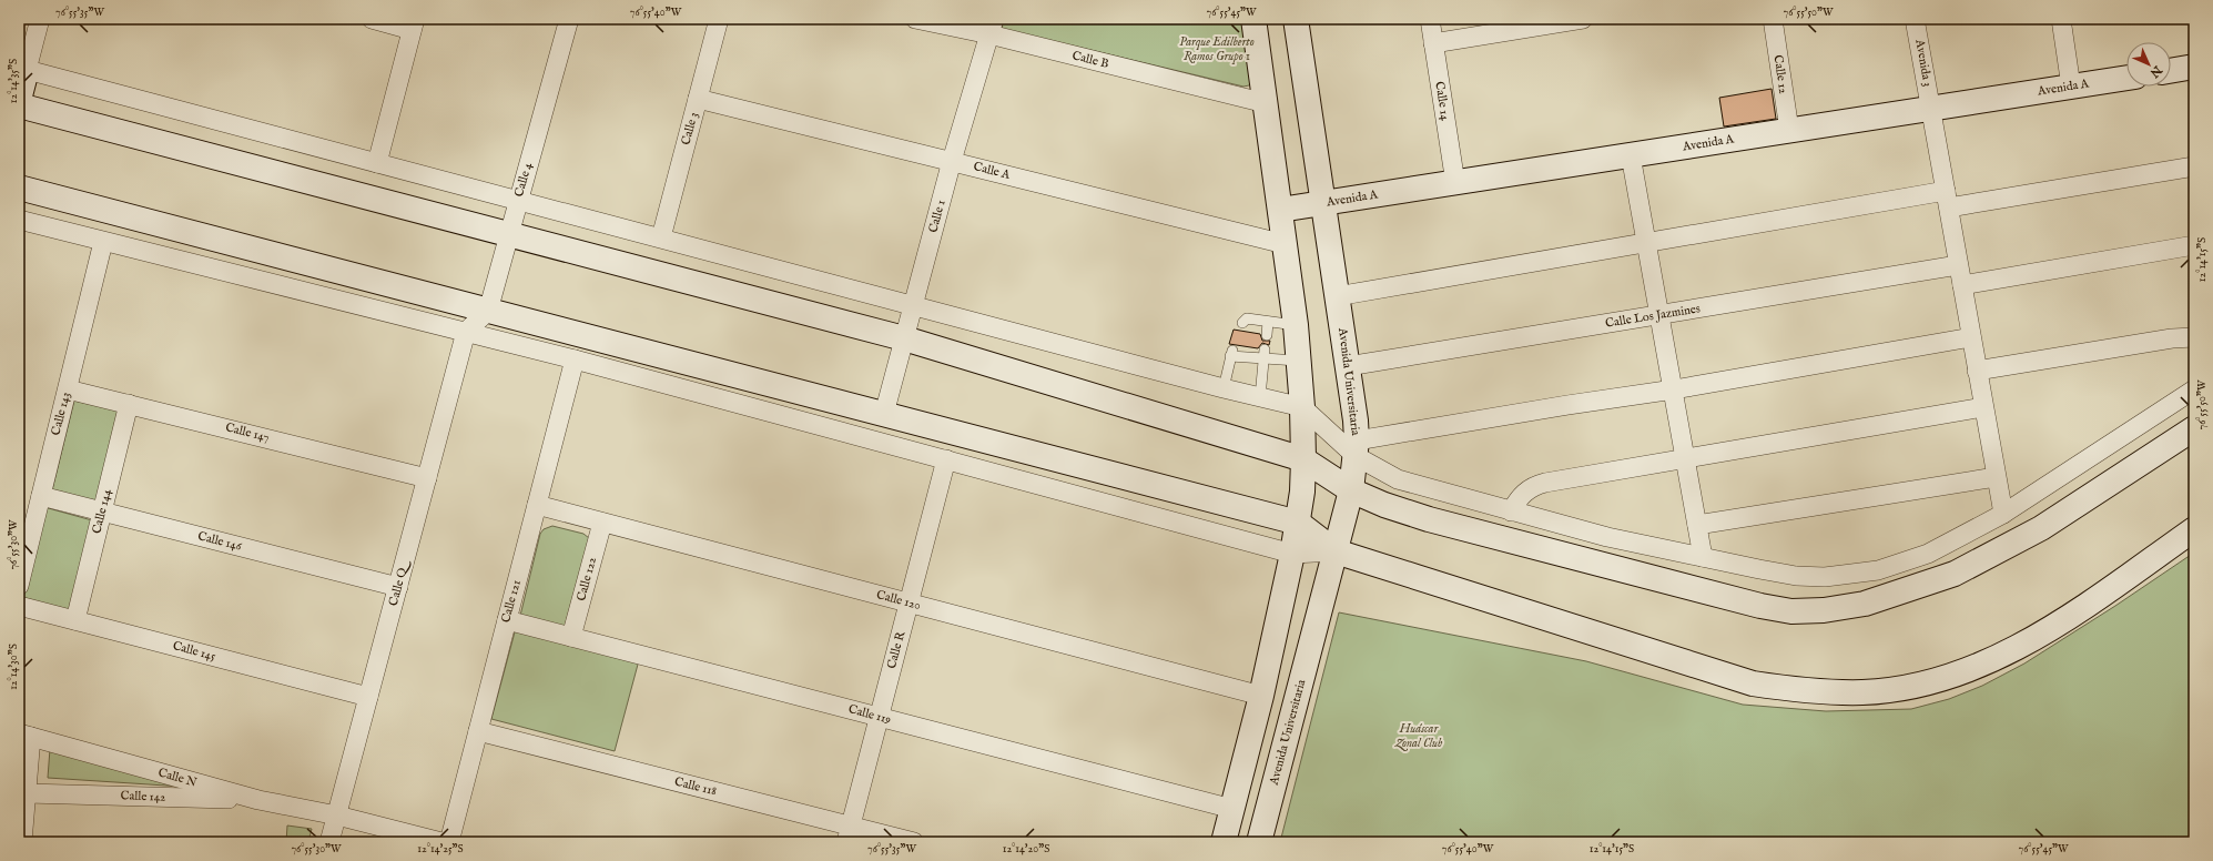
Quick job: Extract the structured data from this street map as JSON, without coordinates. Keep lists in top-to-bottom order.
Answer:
{
  "streets": {
    "main road": ["Avenida A", "Avenida Universitaria"],
    "street": [
      "Calle B",
      "Avenida 3",
      "Calle 12",
      "Calle 14",
      "Calle 3",
      "Calle A",
      "Calle 4",
      "Calle 1",
      "Calle Los Jazmines",
      "Calle 143",
      "Calle 147",
      "Calle 144",
      "Calle 146",
      "Calle 122",
      "Calle Q",
      "Calle 120",
      "Calle 121",
      "Calle R",
      "Calle 145",
      "Calle 119",
      "Calle N",
      "Calle 118",
      "Calle 142"
    ]
  },
  "crossings": [
    ["Calle B", "Calle 1"],
    ["Avenida 3", "Avenida A"],
    ["Avenida 3", "Calle Los Jazmines"],
    ["Calle 12", "Avenida A"],
    ["Avenida A", "Calle 14"],
    ["Avenida A", "Avenida Universitaria"],
    ["Calle 3", "Calle A"],
    ["Calle A", "Calle 1"],
    ["Calle Los Jazmines", "Avenida Universitaria"],
    ["Calle 143", "Calle 147"],
    ["Calle 143", "Calle 146"],
    ["Calle 147", "Calle 144"],
    ["Calle 147", "Calle Q"],
    ["Calle 144", "Calle 146"],
    ["Calle 144", "Calle 145"],
    ["Calle 146", "Calle Q"],
    ["Calle 122", "Calle 120"],
    ["Calle 122", "Calle 119"],
    ["Calle Q", "Calle 145"],
    ["Calle Q", "Calle N"],
    ["Calle 120", "Calle 121"],
    ["Calle 120", "Calle R"],
    ["Calle 121", "Calle 119"],
    ["Calle 121", "Calle 118"],
    ["Calle R", "Calle 119"],
    ["Calle R", "Calle 118"],
    ["Calle N", "Calle 142"]
  ],
  "parks": ["Parque Edilberto Ramos Grupo 1", "Huáscar Zonal Club"],
  "north": "bottom right",
  "coordinates": [
    "76°55'35\"W",
    "76°55'40\"W",
    "76°55'45\"W",
    "76°55'50\"W",
    "12°14'35\"S",
    "12°14'15\"S",
    "76°55'30\"W",
    "12°14'30\"S",
    "12°14'25\"S",
    "12°14'20\"S"
  ]
}
